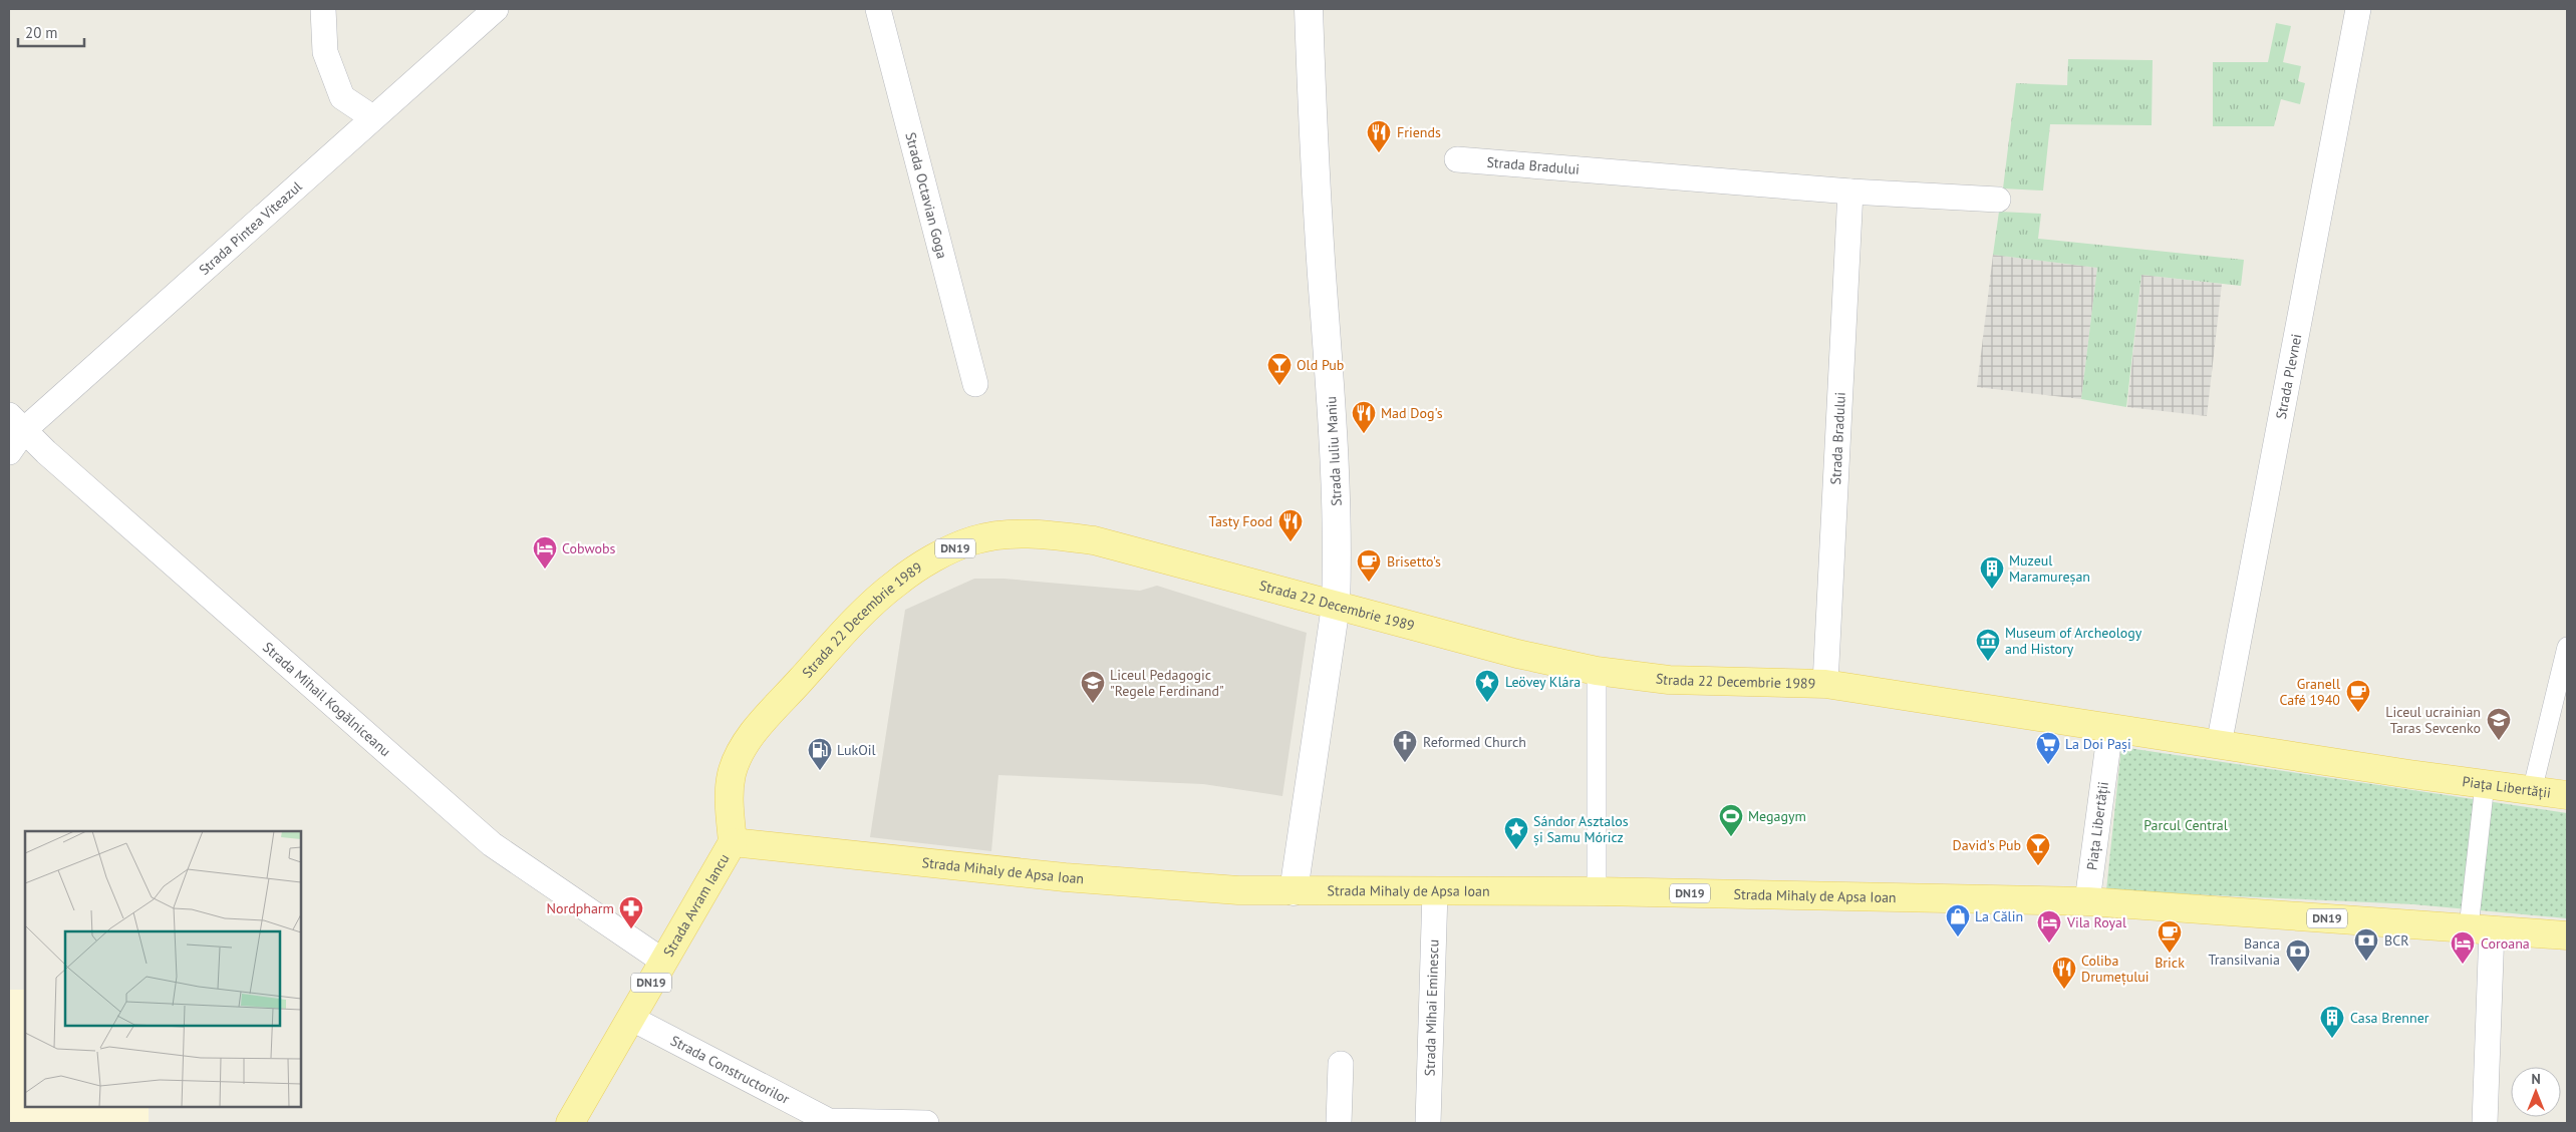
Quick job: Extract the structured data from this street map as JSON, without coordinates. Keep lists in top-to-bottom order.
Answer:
{
  "streets": {
    "main road": [
      "Strada Iuliu Maniu",
      "DN19",
      "Strada 22 Decembrie 1989",
      "Piața Libertății",
      "Strada Mihaly de Apsa Ioan",
      "Strada Avram Iancu"
    ],
    "street": [
      "Strada Bradului",
      "Strada Octavian Goga",
      "Strada Pintea Viteazul",
      "Strada Plevnei",
      "Strada Mihail Kogălniceanu",
      "Strada Mihai Eminescu",
      "Strada Constructorilor"
    ]
  },
  "crossings": [
    ["Strada Bradului", "Strada 22 Decembrie 1989"],
    ["Strada Pintea Viteazul", "Strada Mihail Kogălniceanu"],
    ["Strada Plevnei", "Piața Libertății"],
    ["Strada Iuliu Maniu", "Strada 22 Decembrie 1989"],
    ["Strada Iuliu Maniu", "Strada Mihaly de Apsa Ioan"],
    ["DN19", "Piața Libertății"],
    ["DN19", "Strada Mihaly de Apsa Ioan"],
    ["Strada 22 Decembrie 1989", "Piața Libertății"],
    ["Strada 22 Decembrie 1989", "Strada Mihaly de Apsa Ioan"],
    ["Strada 22 Decembrie 1989", "Strada Avram Iancu"],
    ["Strada Mihail Kogălniceanu", "Strada Avram Iancu"],
    ["Piața Libertății", "Strada Mihaly de Apsa Ioan"],
    ["Strada Mihaly de Apsa Ioan", "Strada Avram Iancu"],
    ["Strada Mihaly de Apsa Ioan", "Strada Mihai Eminescu"],
    ["Strada Avram Iancu", "Strada Constructorilor"]
  ],
  "parks": ["Parcul Central"],
  "places": {
    "restaurant": [
      "Friends",
      "Mad Dog's",
      "Tasty Food",
      "Coliba Drumețului"
    ],
    "bar": ["Old Pub", "David's Pub"],
    "hotel": ["Cobwobs", "Vila Royal", "Coroana"],
    "cafe": ["Brisetto's", "Granell Café 1940", "Brick"],
    "building": ["Muzeul Maramureșan", "Casa Brenner"],
    "museum": ["Museum of Archeology and History"],
    "place": ["Leövey Klára", "Sándor Asztalos și Samu Móricz"],
    "school or university": ["Liceul Pedagogic \"Regele Ferdinand\"", "Liceul ucrainian Taras Sevcenko"],
    "church": ["Reformed Church"],
    "supermarket": ["La Doi Pași"],
    "fuel station": ["LukOil"],
    "sports": ["Megagym"],
    "pharmacy": ["Nordpharm"],
    "shop": ["La Călin"],
    "bank": ["BCR", "Banca Transilvania"]
  },
  "scale_bar": "20 m",
  "north": "top"
}
